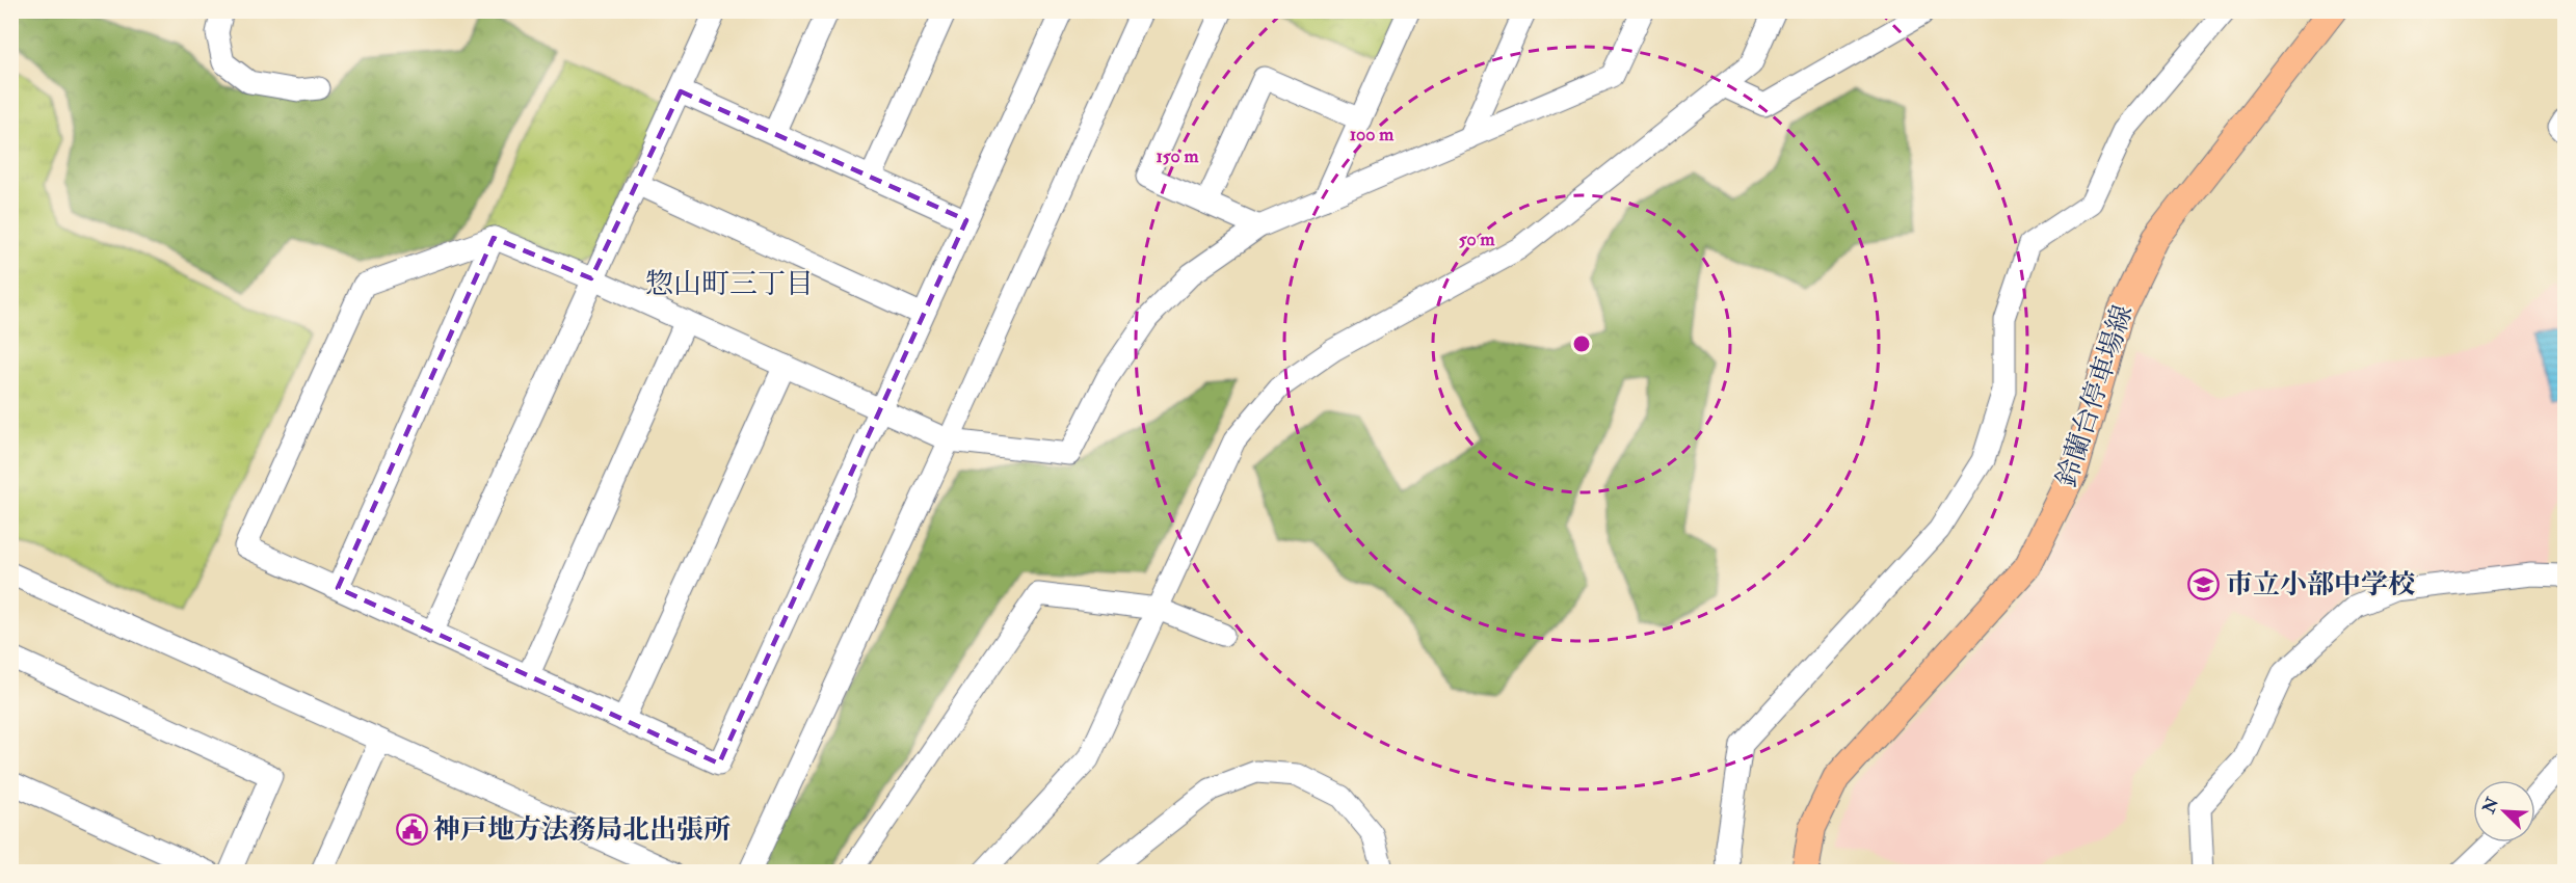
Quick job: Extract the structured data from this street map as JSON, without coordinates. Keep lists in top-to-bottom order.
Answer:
{
  "streets": {
    "main road": ["鈴蘭台停車場線"]
  },
  "districts": ["惣山町三丁目"],
  "places": {
    "school or university": ["市立小部中学校"],
    "public building": ["神戸地方法務局北出張所"]
  },
  "north": "top left",
  "rings": ["100 m", "150 m", "50 m"]
}
